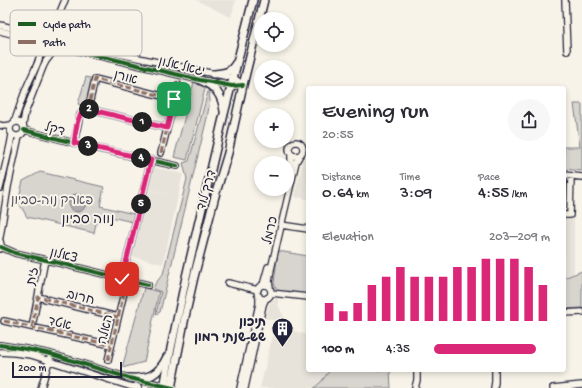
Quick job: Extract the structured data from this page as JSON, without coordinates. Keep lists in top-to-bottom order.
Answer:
{
  "streets": {
    "main road": ["דרך לוד"],
    "street": [
      "יגאל אלון",
      "אורן",
      "דקל",
      "כרמל",
      "צאלון",
      "זית",
      "חרוב",
      "אטד",
      "האלה"
    ]
  },
  "crossings": [
    ["יגאל אלון", "דרך לוד"],
    ["דקל", "האלה"],
    ["צאלון", "זית"],
    ["צאלון", "האלה"],
    ["זית", "חרוב"],
    ["זית", "אטד"],
    ["חרוב", "האלה"],
    ["אטד", "האלה"]
  ],
  "districts": ["נווה סביון"],
  "parks": ["פארק נוה-סביון"],
  "places": {
    "building": ["תיכון שש-שנתי רמון"]
  },
  "legend": ["Cycle path", "Path"],
  "scale_bar": "200 m",
  "page": {
    "map_buttons": ["+", "−"],
    "heading": ["Evening run", "20:55"],
    "pins": [
      "2",
      "1",
      "3",
      "4",
      "5"
    ],
    "stats": [
      ["Distance", "0.64 km"],
      ["Time", "3:09"],
      ["Pace", "4:55 /km"]
    ],
    "chart": ["Elevation", "203–209 m"],
    "list": [
      {
        "name": "100 m",
        "note": "4:35"
      }
    ],
    "scale": "200 m"
  }
}
